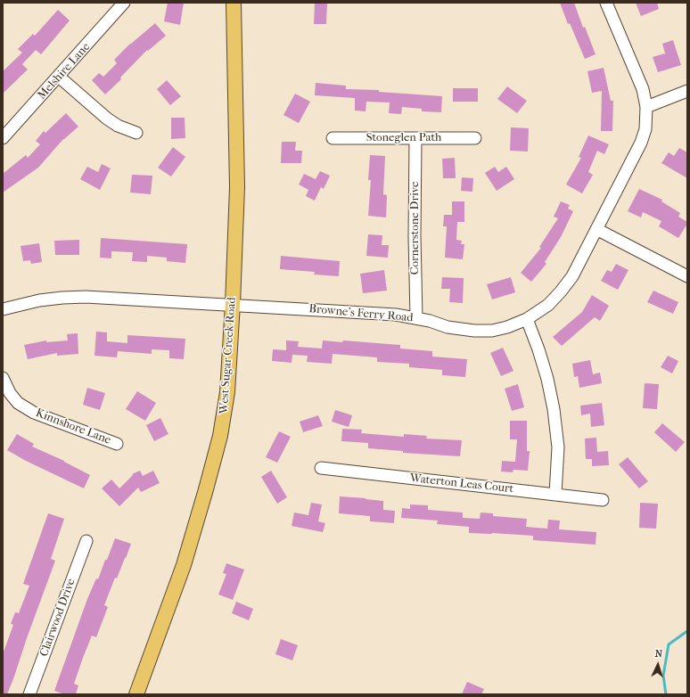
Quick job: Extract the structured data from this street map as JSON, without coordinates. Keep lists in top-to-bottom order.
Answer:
{
  "streets": {
    "main road": ["West Sugar Creek Road"],
    "street": [
      "Melshire Lane",
      "Stoneglen Path",
      "Cornerstone Drive",
      "Browne's Ferry Road",
      "Kinnshore Lane",
      "Waterton Leas Court",
      "Clairwood Drive"
    ]
  },
  "crossings": [
    ["Stoneglen Path", "Cornerstone Drive"],
    ["Cornerstone Drive", "Browne's Ferry Road"],
    ["Browne's Ferry Road", "West Sugar Creek Road"]
  ],
  "north": "top"
}
